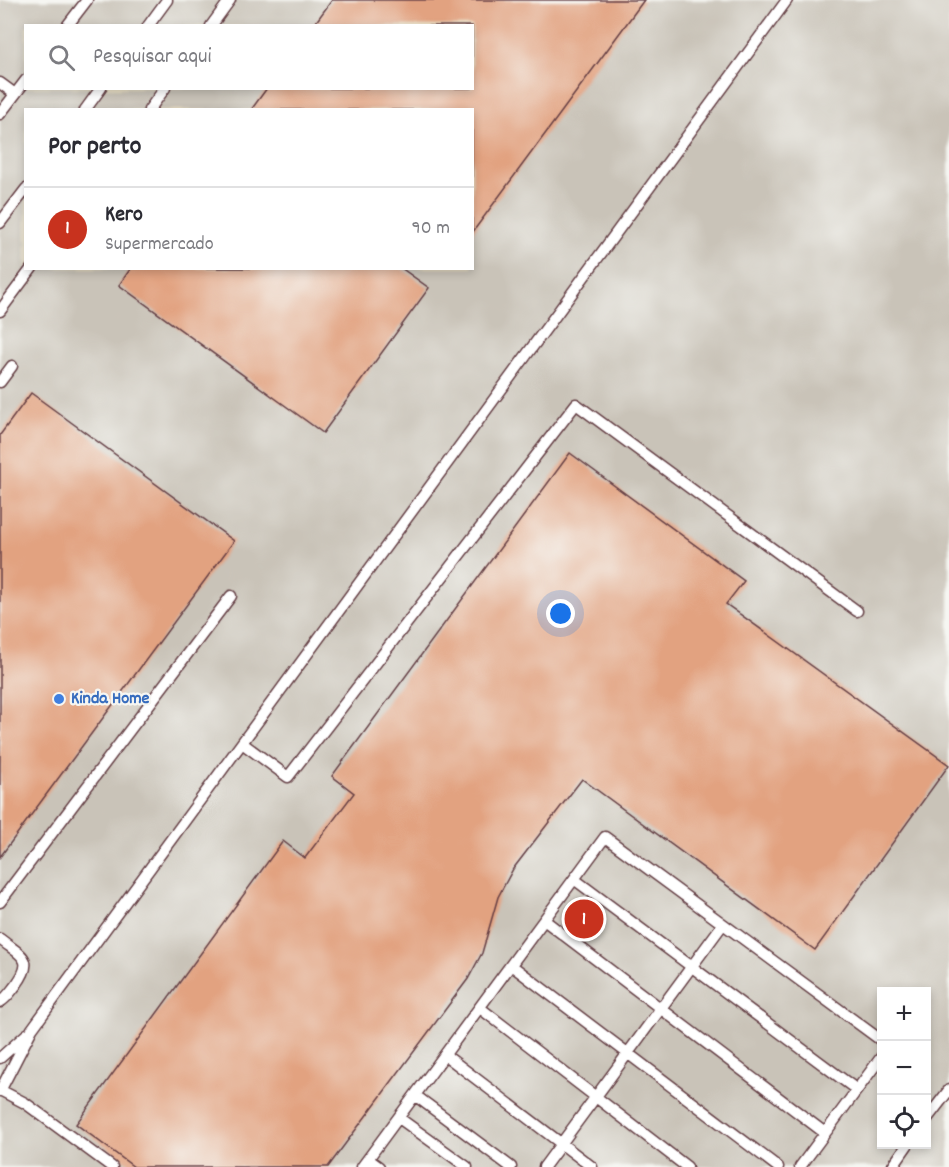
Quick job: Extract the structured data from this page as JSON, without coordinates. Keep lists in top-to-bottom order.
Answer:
{
  "places": ["Kinda Home"],
  "page": {
    "search": "Pesquisar aqui",
    "heading": "Por perto",
    "list": [
      {
        "mark": "1",
        "name": "Kero",
        "note": "Supermercado",
        "value": "90 m"
      }
    ],
    "pins": "1",
    "map_buttons": ["+", "−"]
  }
}
